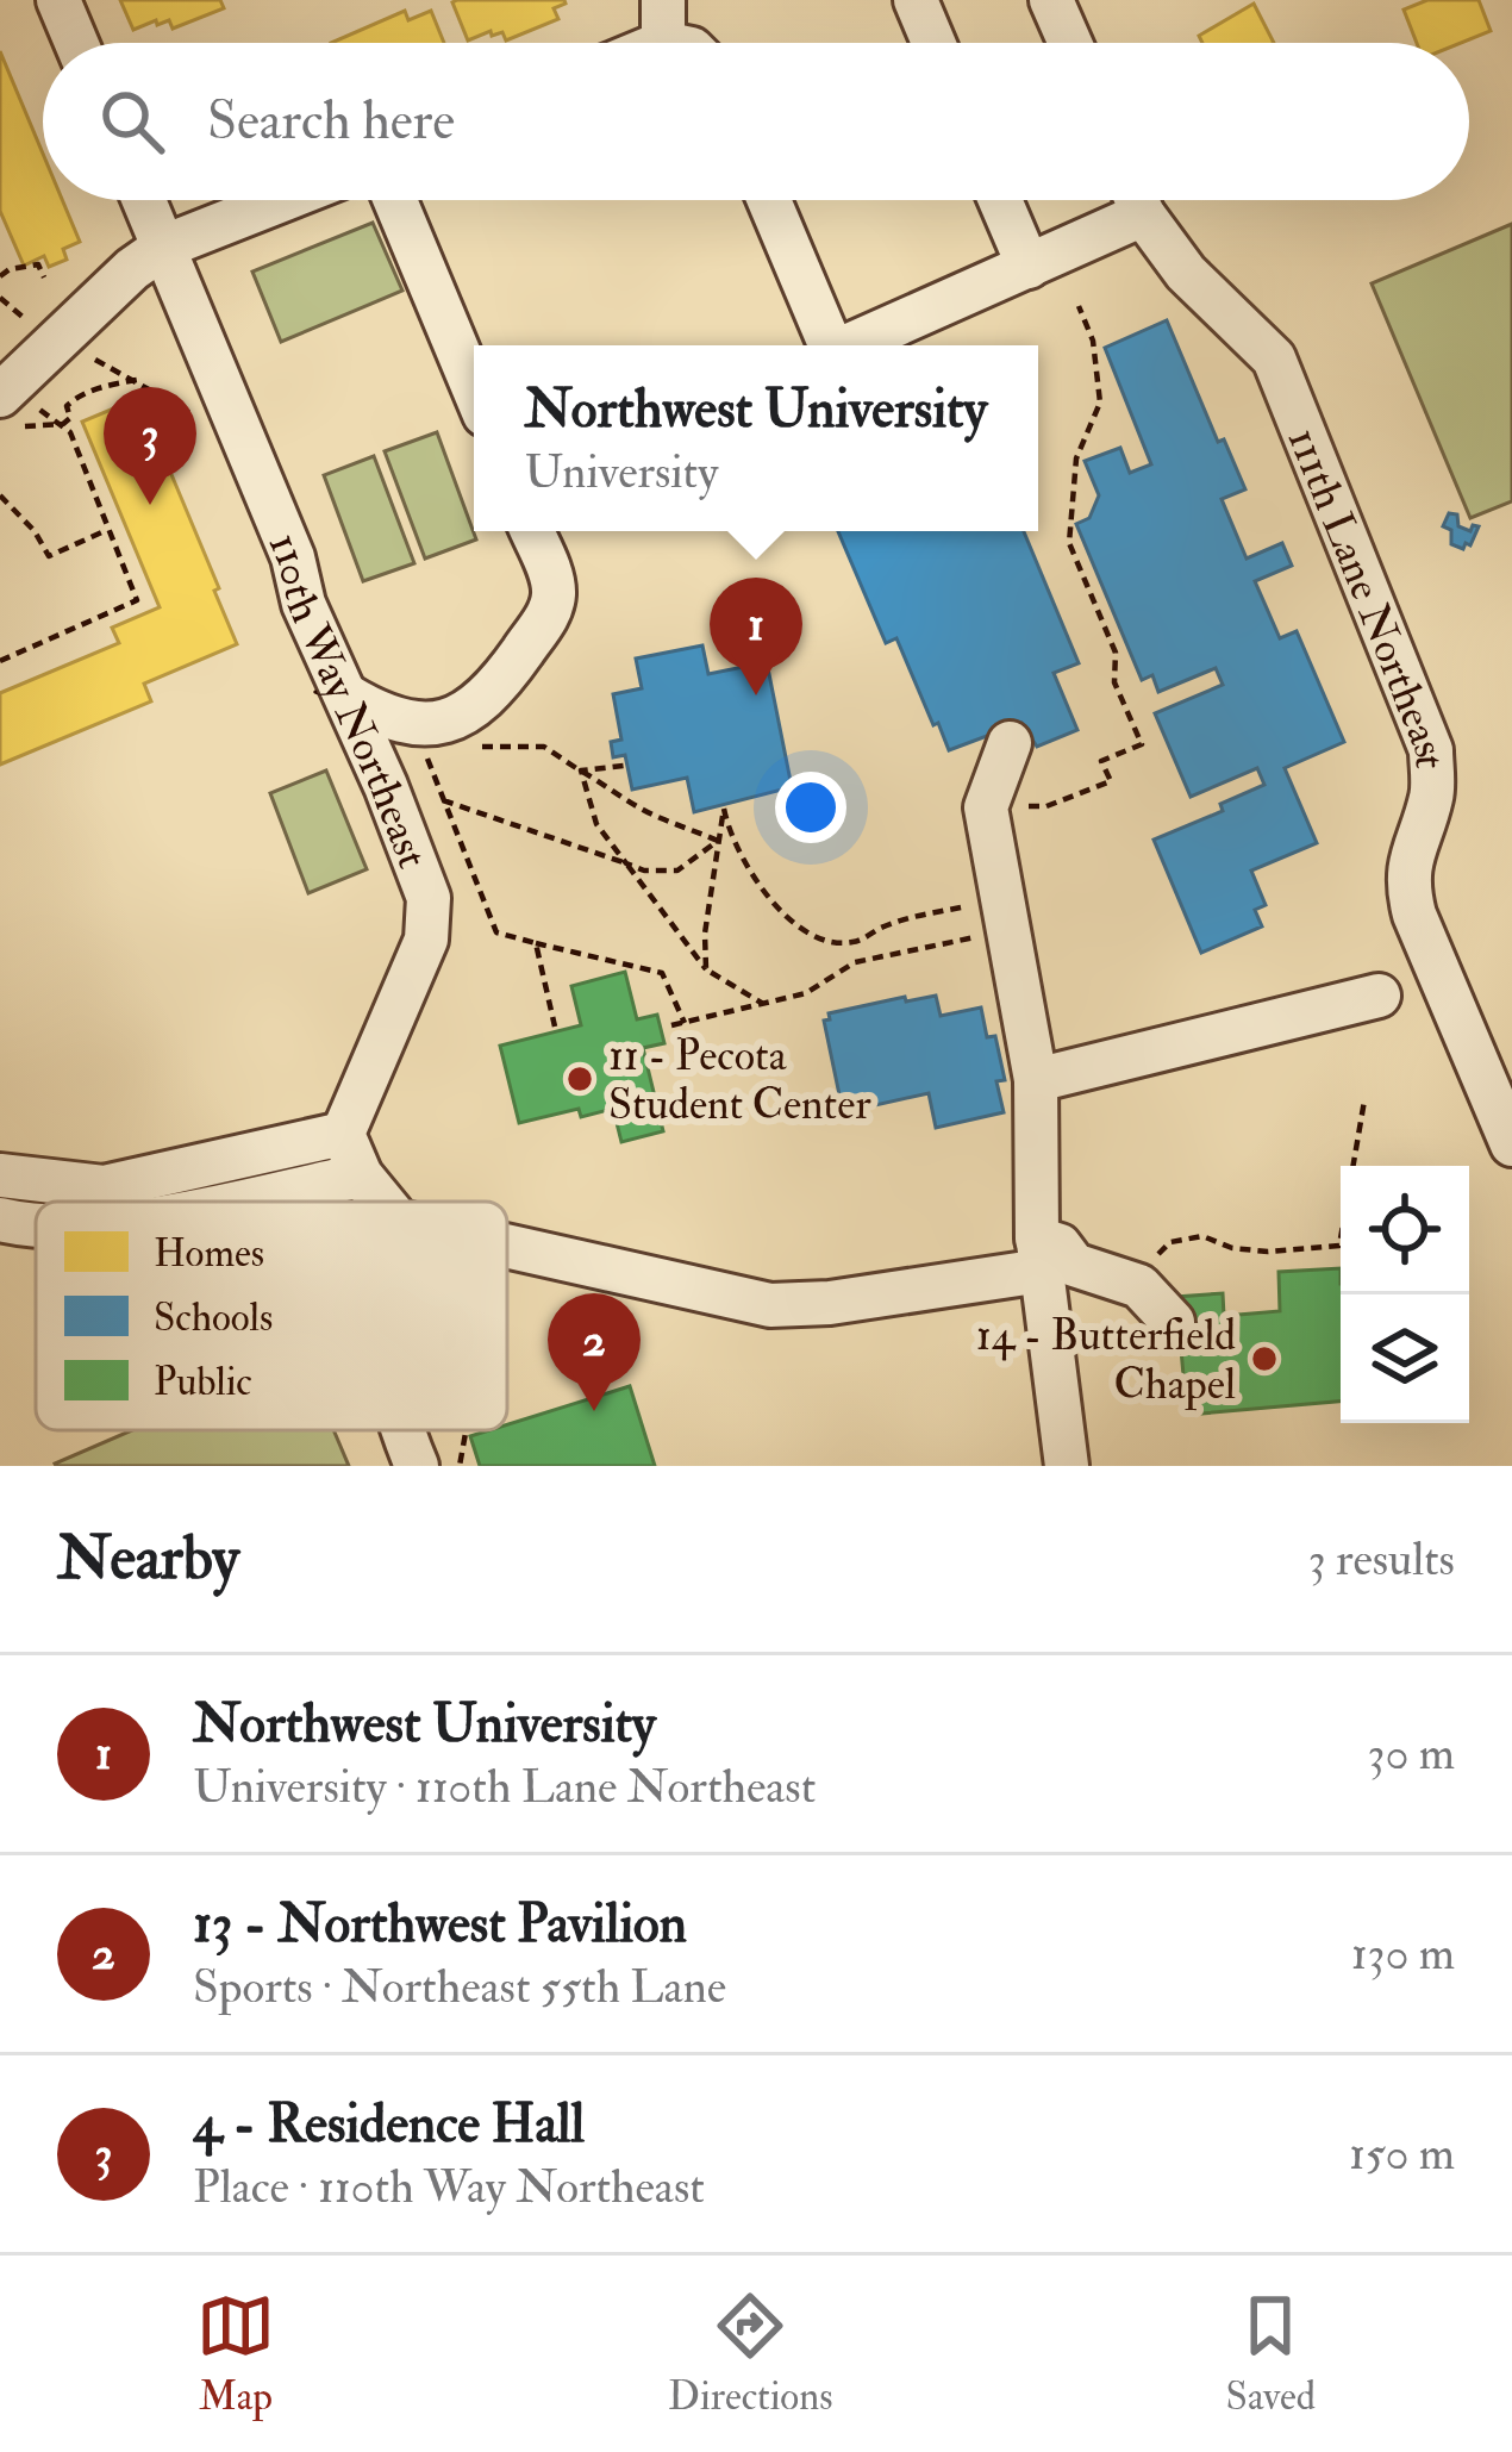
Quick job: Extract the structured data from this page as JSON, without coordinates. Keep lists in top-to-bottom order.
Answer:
{
  "streets": {
    "street": ["111th Lane Northeast", "110th Way Northeast"]
  },
  "places": ["11 - Pecota Student Center", "14 - Butterfield Chapel"],
  "legend": ["Homes", "Schools", "Public"],
  "page": {
    "search": "Search here",
    "popup": ["Northwest University", "University"],
    "pins": ["3", "1", "2"],
    "heading": ["Nearby", "3 results"],
    "list": [
      {
        "mark": "1",
        "name": "Northwest University",
        "note": "University · 110th Lane Northeast",
        "value": "30 m"
      },
      {
        "mark": "2",
        "name": "13 - Northwest Pavilion",
        "note": "Sports · Northeast 55th Lane",
        "value": "130 m"
      },
      {
        "mark": "3",
        "name": "4 - Residence Hall",
        "note": "Place · 110th Way Northeast",
        "value": "150 m"
      }
    ],
    "nav": ["Map", "Directions", "Saved"]
  }
}
